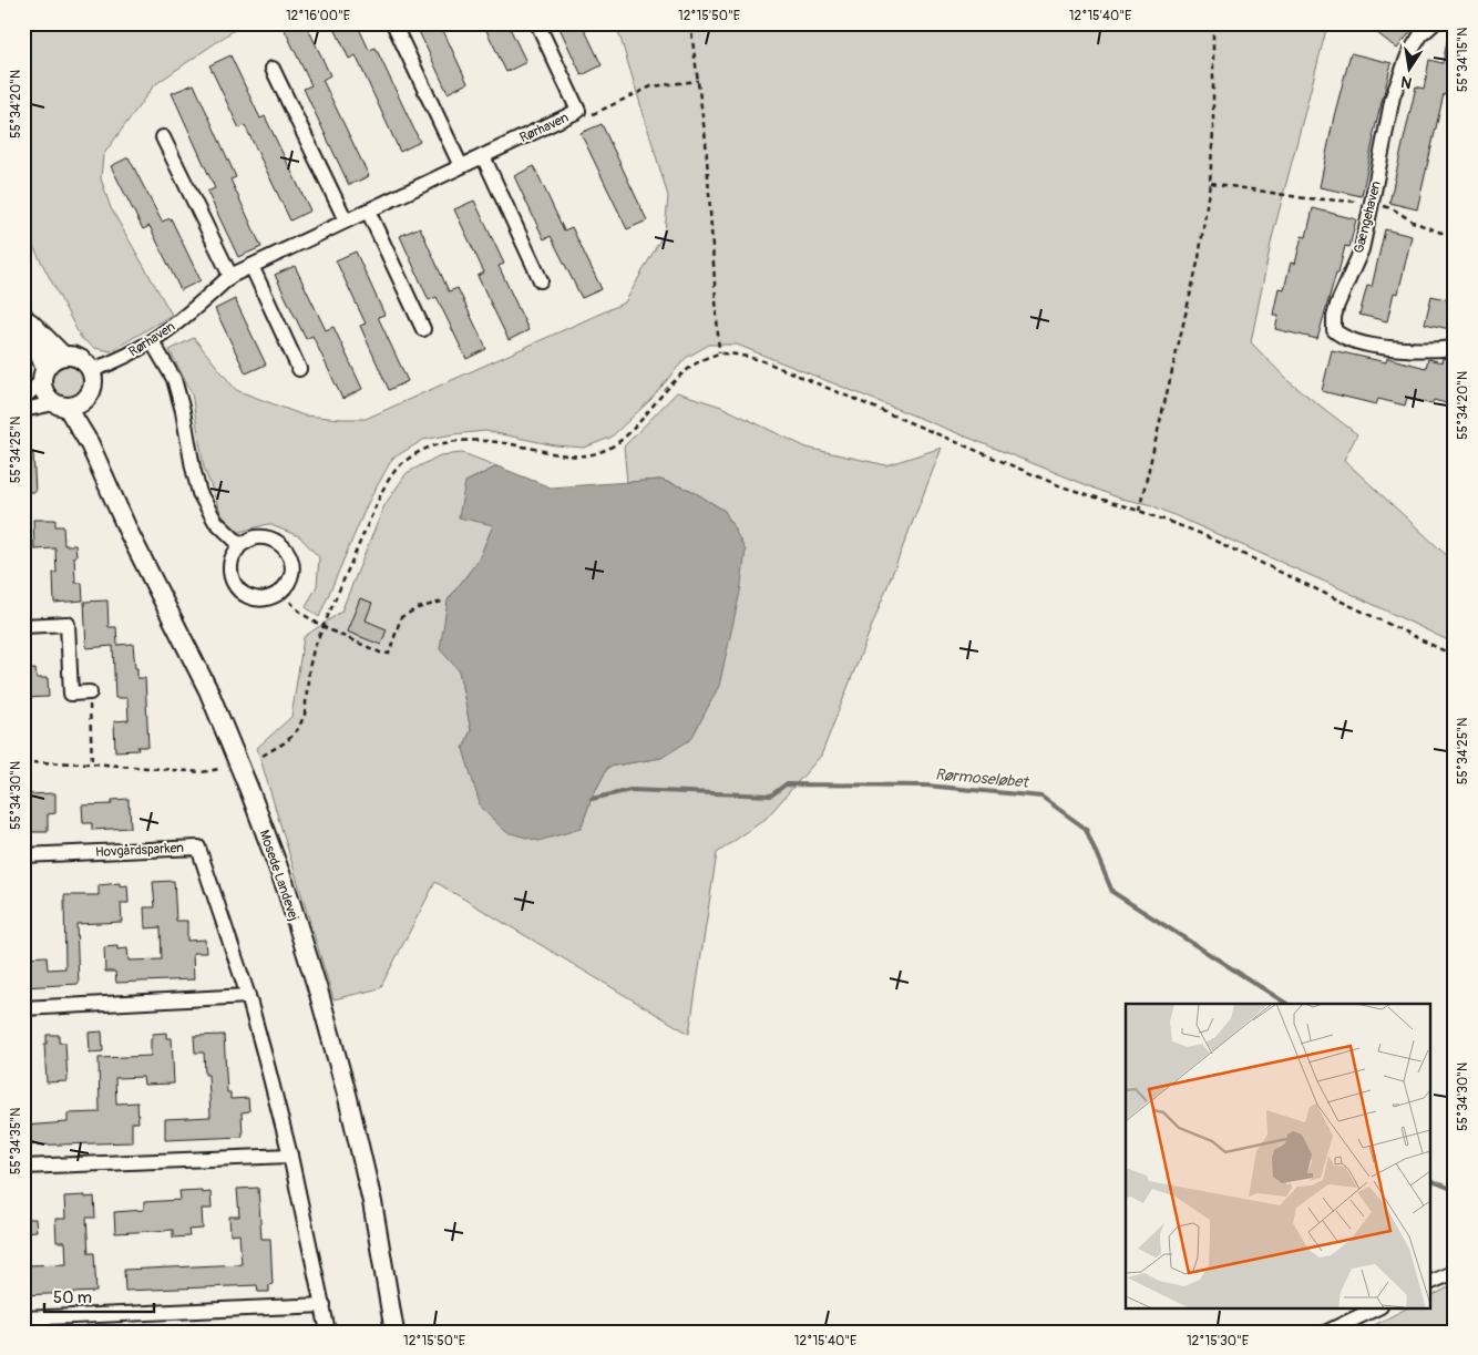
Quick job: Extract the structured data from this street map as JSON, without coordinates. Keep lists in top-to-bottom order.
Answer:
{
  "streets": {
    "main road": ["Mosede Landevej"],
    "street": ["Rørhaven", "Gængehaven", "Hovgårdsparken"]
  },
  "crossings": [
    ["Rørhaven", "Mosede Landevej"]
  ],
  "water": ["Rørmoseløbet"],
  "scale_bar": "50 m",
  "north": "bottom",
  "coordinates": [
    "12°16'00\"E",
    "12°15'50\"E",
    "12°15'40\"E",
    "55°34'15\"N",
    "55°34'20\"N",
    "55°34'25\"N",
    "55°34'30\"N",
    "55°34'35\"N",
    "12°15'30\"E"
  ]
}
